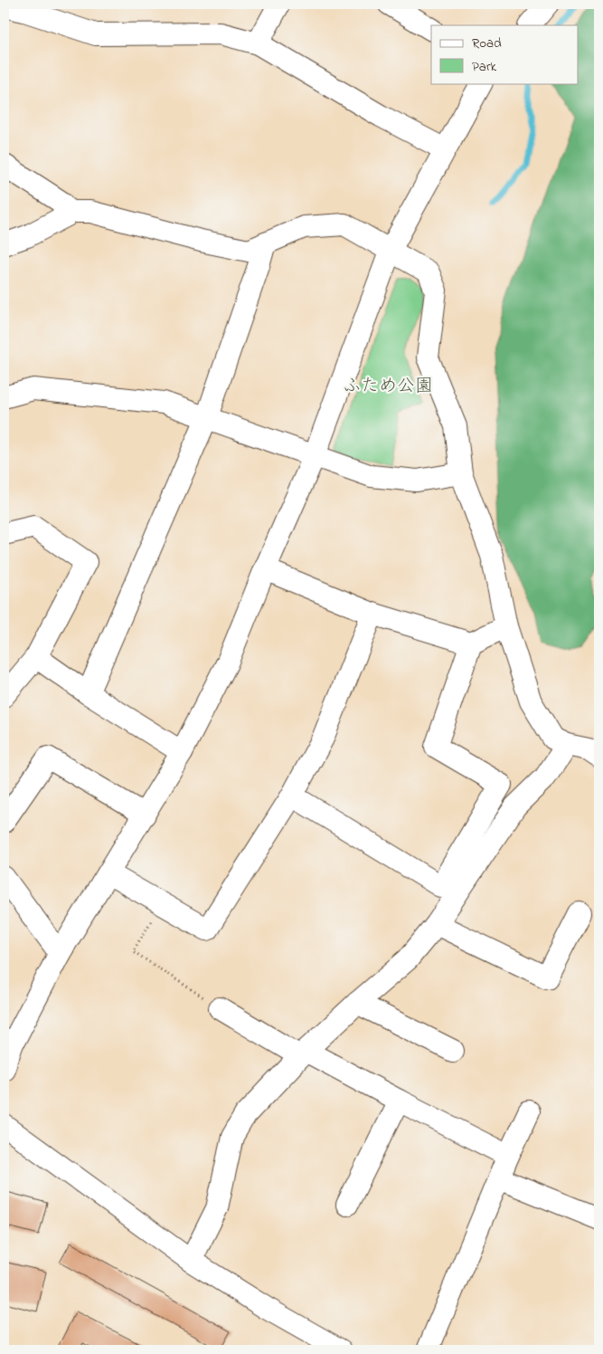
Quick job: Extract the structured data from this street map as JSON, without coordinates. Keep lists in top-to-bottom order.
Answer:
{
  "parks": ["ふため公園"],
  "legend": ["Road", "Park"]
}
